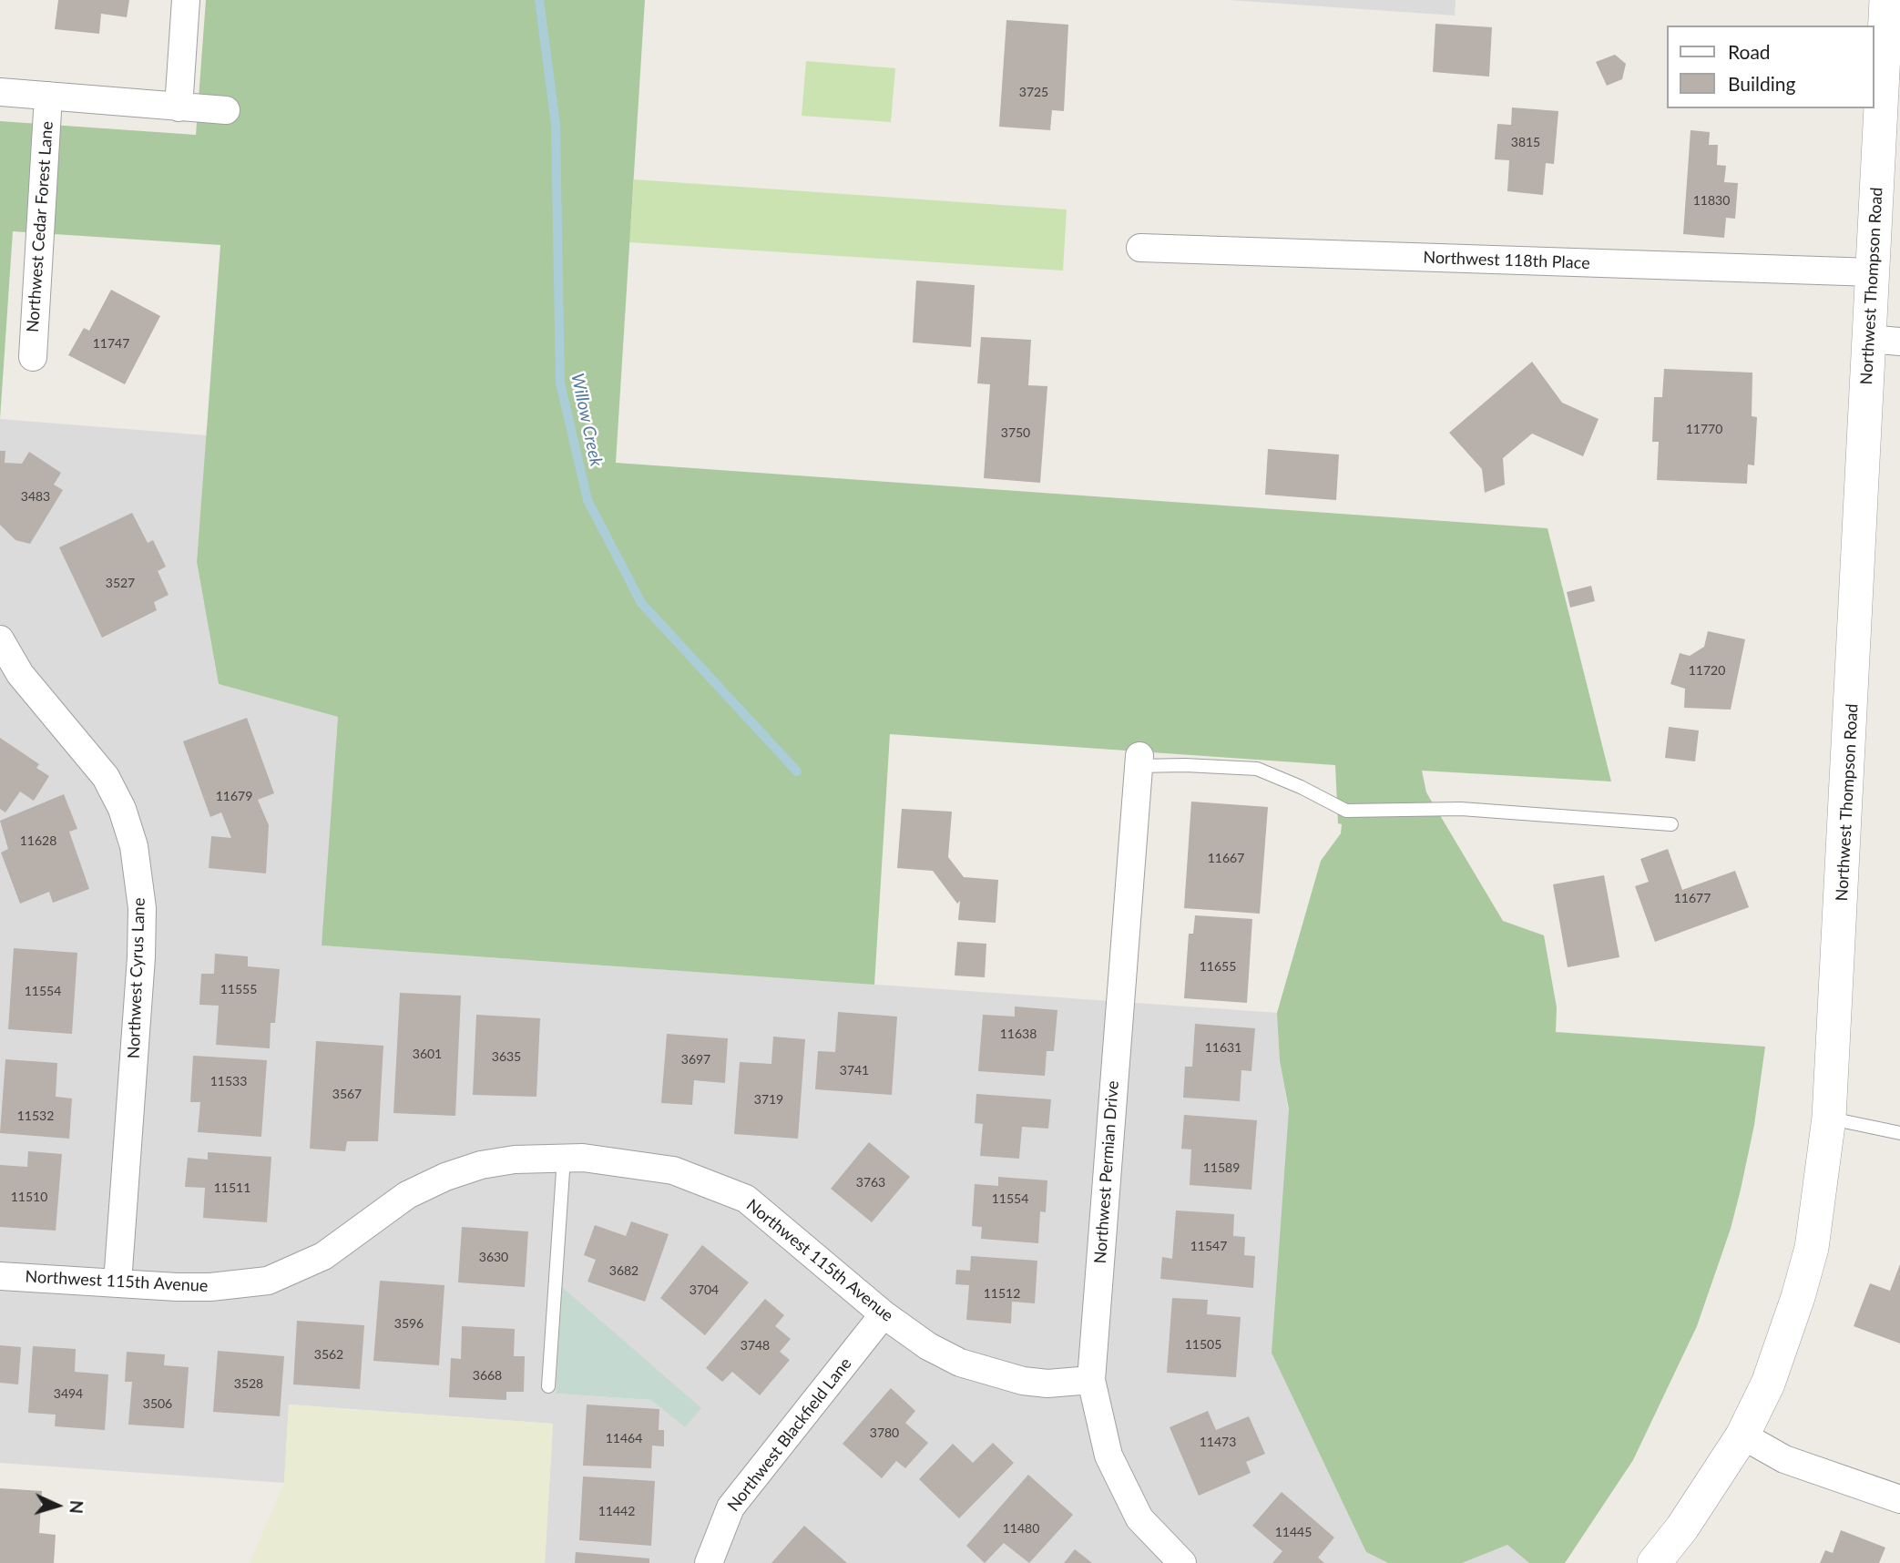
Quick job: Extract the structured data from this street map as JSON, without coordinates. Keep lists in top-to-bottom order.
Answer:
{
  "streets": {
    "street": [
      "Northwest Cedar Forest Lane",
      "Northwest 118th Place",
      "Northwest Thompson Road",
      "Northwest Cyrus Lane",
      "Northwest Permian Drive",
      "Northwest 115th Avenue",
      "Northwest Blackfield Lane"
    ]
  },
  "crossings": [
    ["Northwest 118th Place", "Northwest Thompson Road"],
    ["Northwest Cyrus Lane", "Northwest 115th Avenue"],
    ["Northwest Permian Drive", "Northwest 115th Avenue"],
    ["Northwest 115th Avenue", "Northwest Blackfield Lane"]
  ],
  "water": ["Willow Creek"],
  "house_numbers": [
    "3725",
    "3815",
    "11830",
    "11747",
    "11770",
    "3750",
    "3483",
    "3527",
    "11720",
    "11679",
    "11628",
    "11667",
    "11677",
    "11655",
    "11555",
    "11554",
    "11638",
    "11631",
    "3601",
    "3635",
    "3697",
    "3741",
    "11533",
    "3567",
    "3719",
    "11532",
    "11589",
    "3763",
    "11511",
    "11510",
    "11554",
    "11547",
    "3630",
    "3682",
    "3704",
    "11512",
    "3596",
    "11505",
    "3748",
    "3562",
    "3668",
    "3528",
    "3494",
    "3506",
    "3780",
    "11464",
    "11473",
    "11442",
    "11480",
    "11445"
  ],
  "legend": ["Road", "Building"],
  "north": "right"
}
